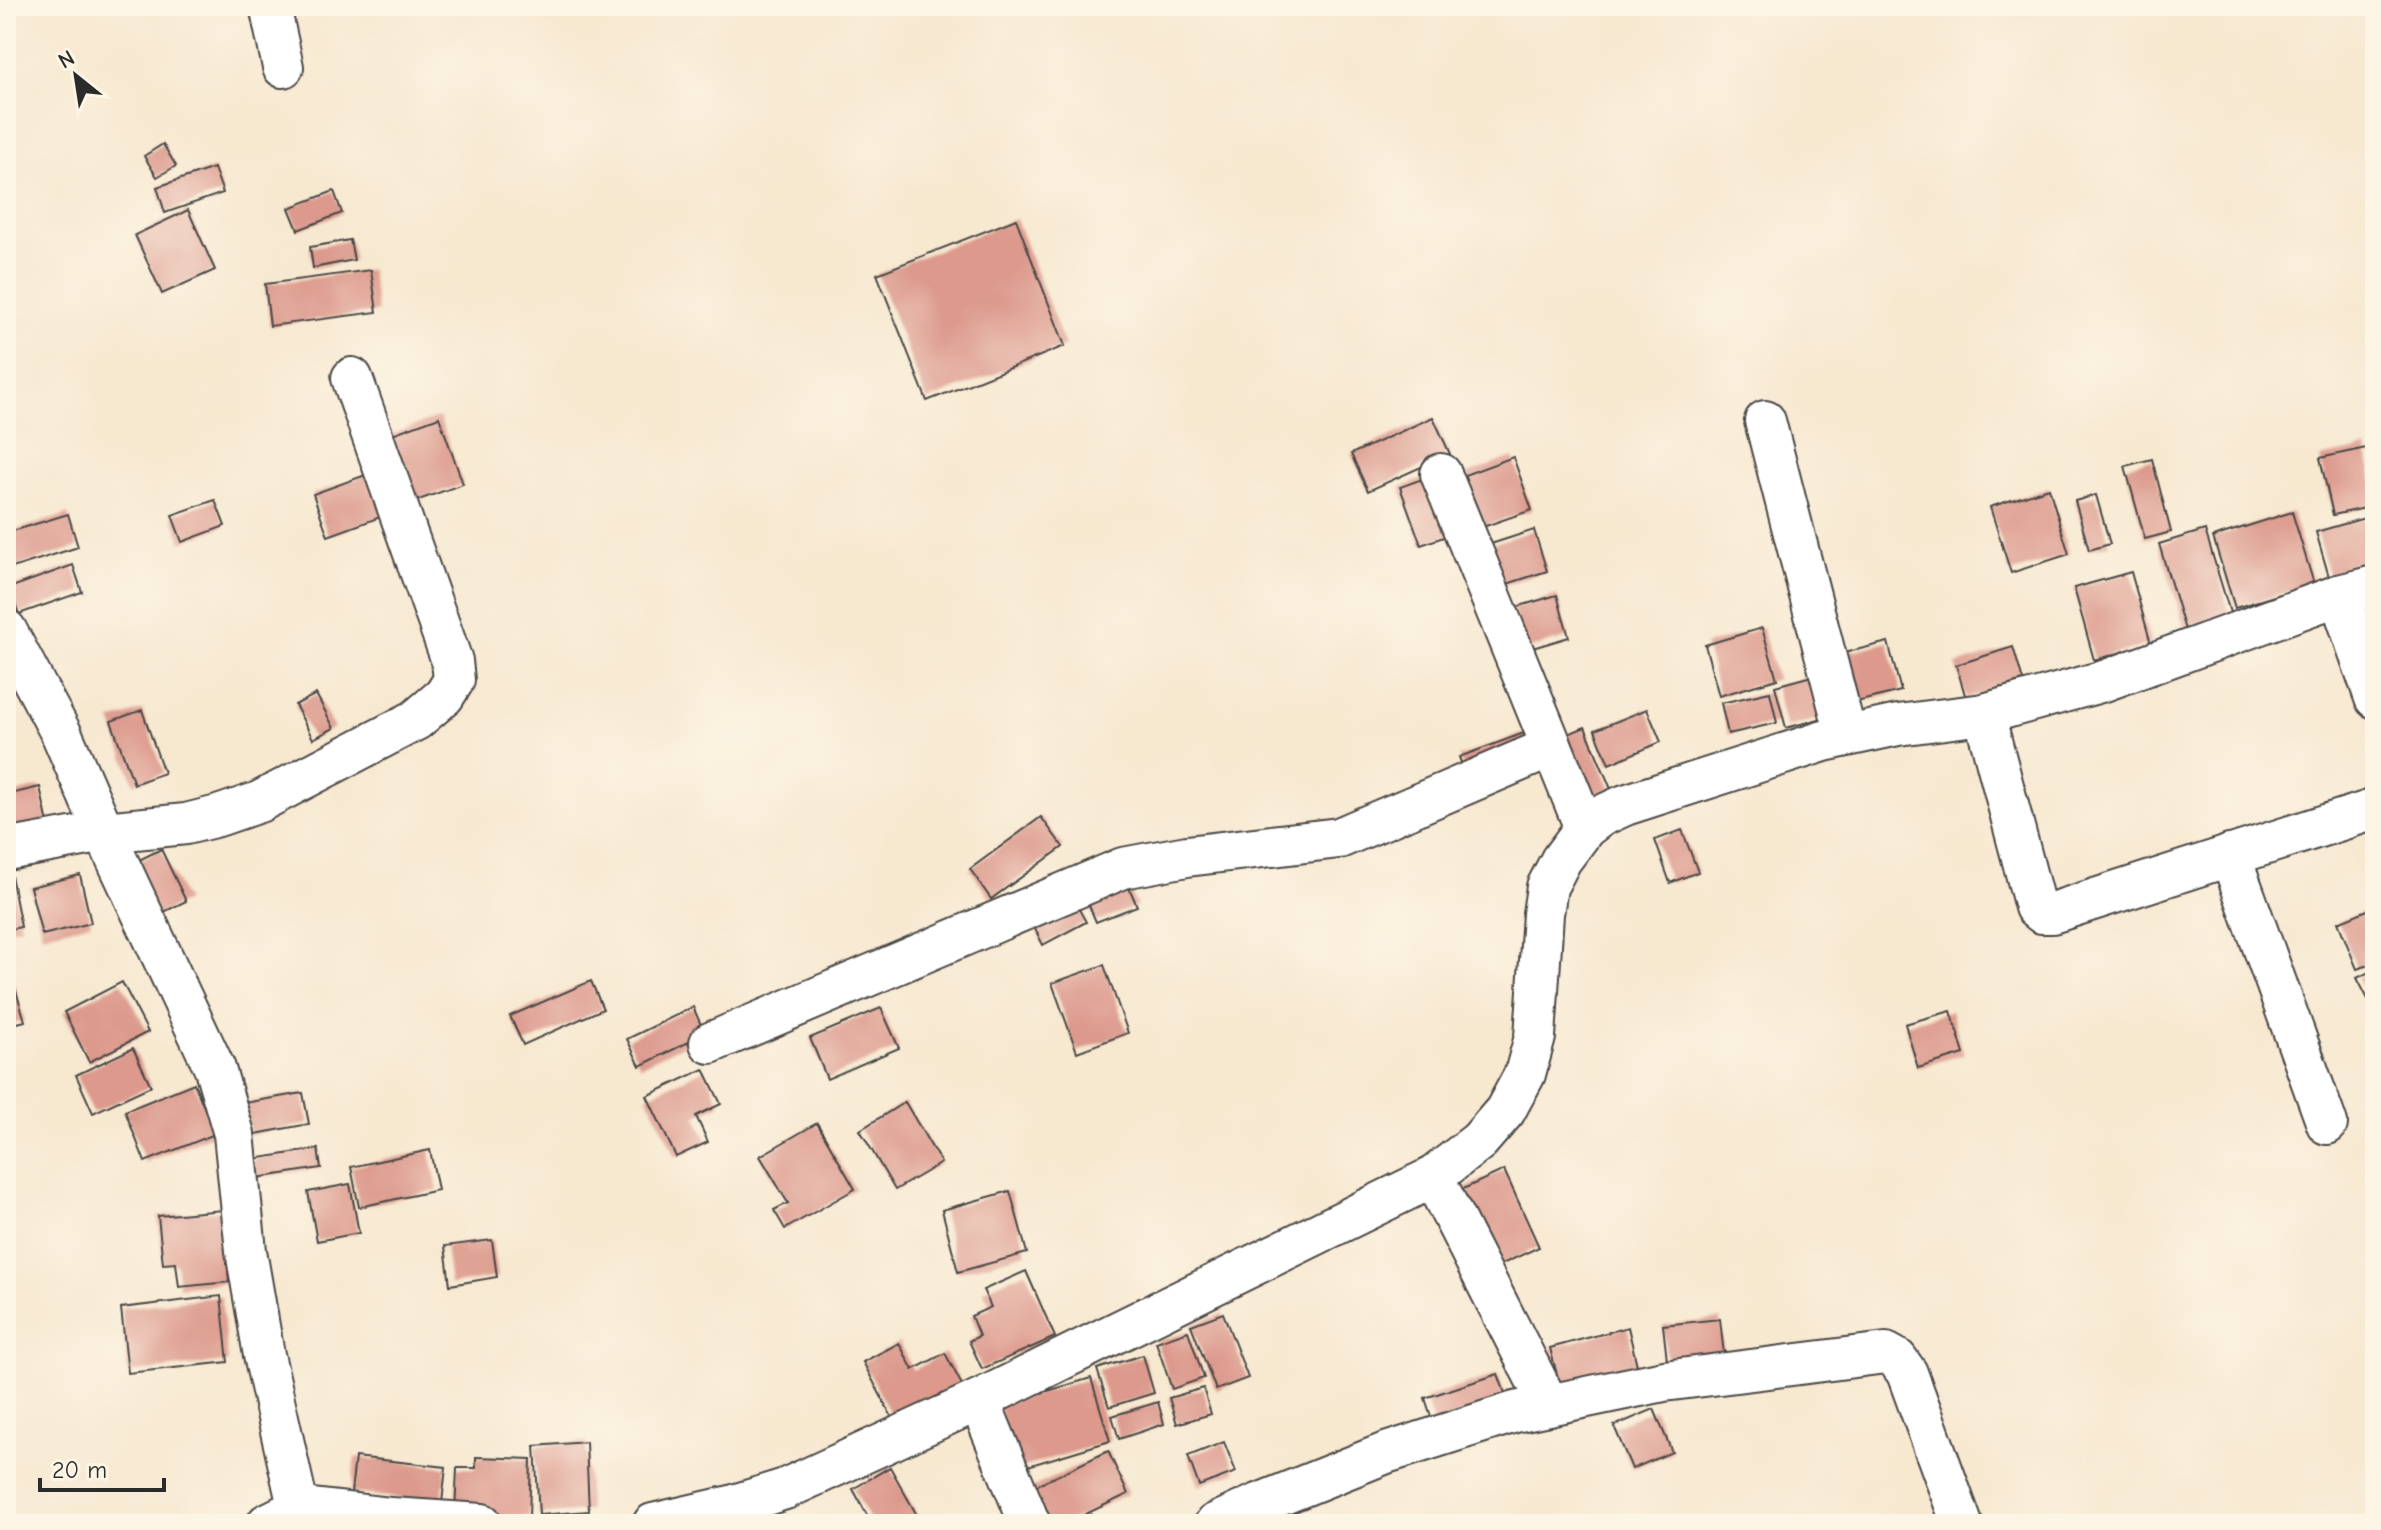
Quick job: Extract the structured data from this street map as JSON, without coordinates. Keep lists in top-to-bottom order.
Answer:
{
  "scale_bar": "20 m",
  "north": "top left"
}
